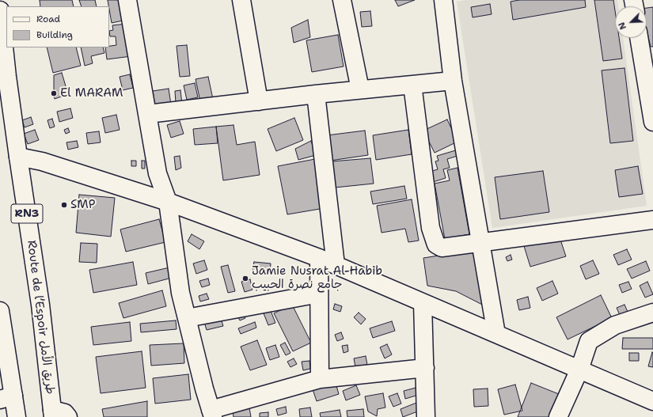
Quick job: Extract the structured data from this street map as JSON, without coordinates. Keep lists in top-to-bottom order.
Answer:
{
  "streets": {
    "main road": ["RN3", "Route de l’Espoir طريق الأمل"]
  },
  "places": ["El MARAM", "SMP", "Jamie Nusrat Al-Habib جامع نصرة الحبيب"],
  "legend": ["Road", "Building"],
  "north": "bottom left"
}
